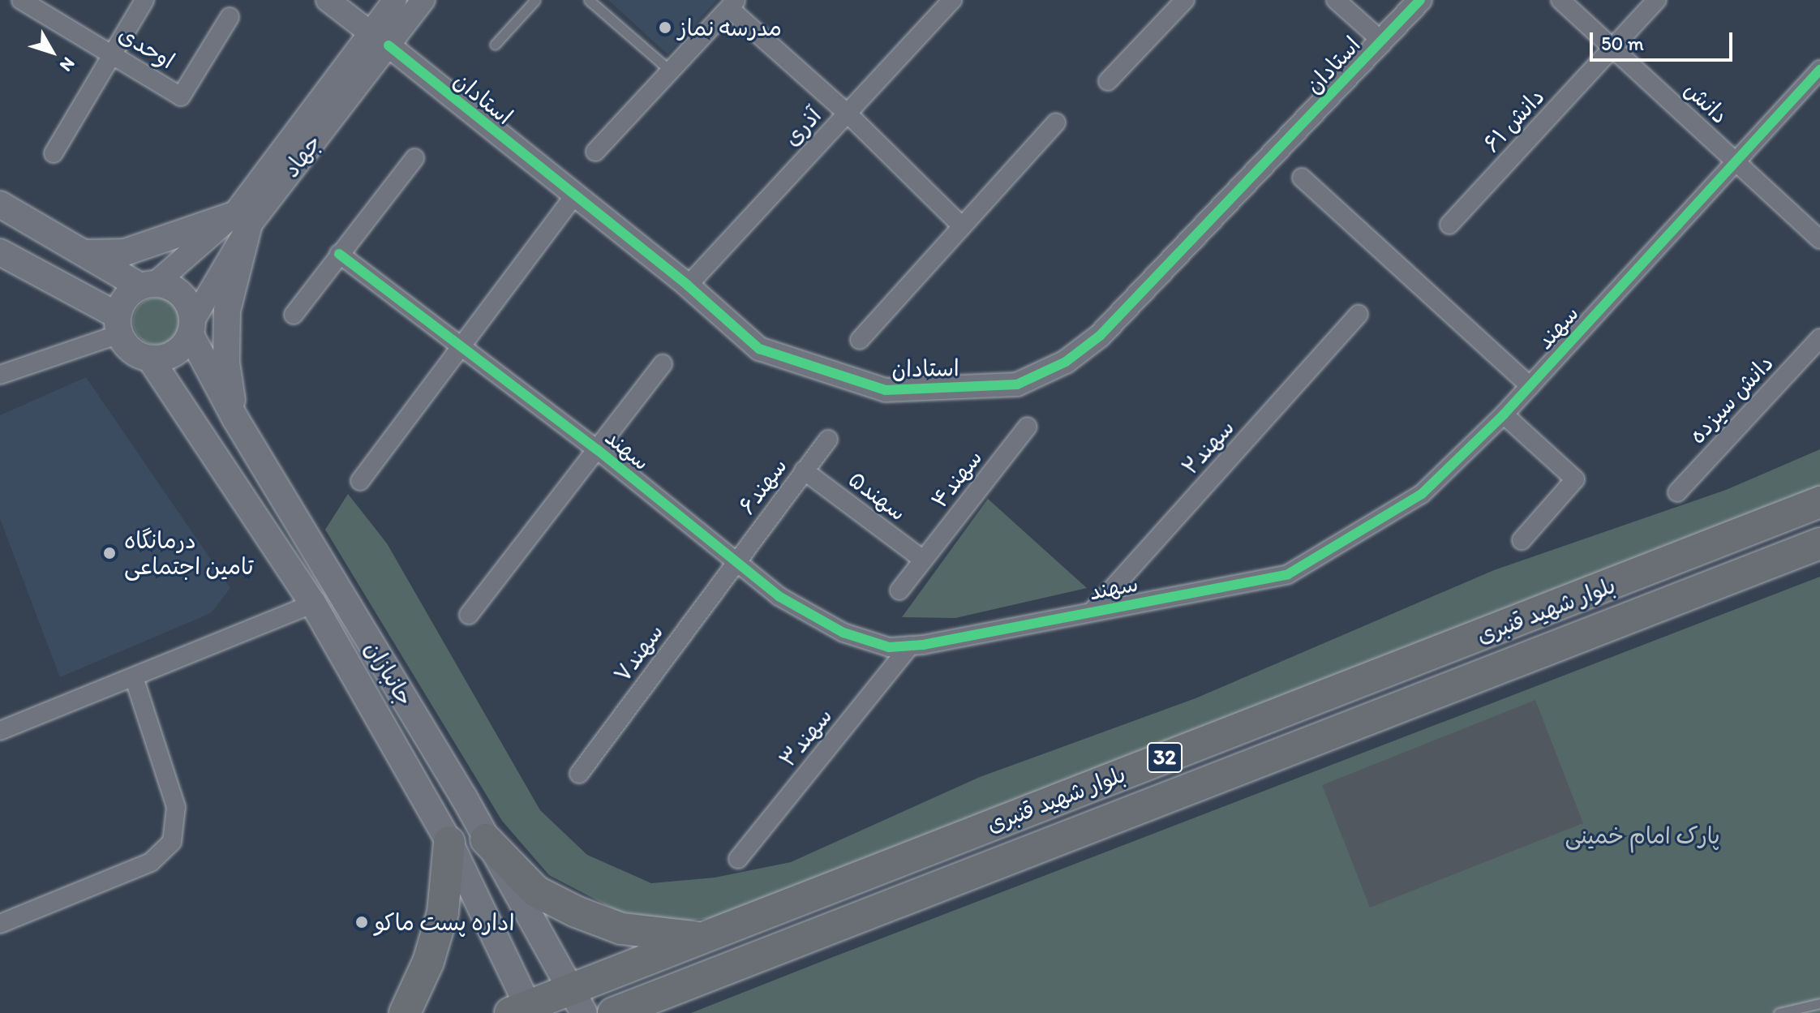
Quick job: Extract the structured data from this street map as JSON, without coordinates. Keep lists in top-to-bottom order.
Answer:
{
  "streets": {
    "highway": ["بلوار شهید قنبری", "32"],
    "main road": ["جانبازان"],
    "street": [
      "اوحدی",
      "استادان",
      "دانش",
      "دانش ۶۱",
      "آذری",
      "جهاد",
      "سهند",
      "دانش سیزده",
      "سهند۲",
      "سهند۴",
      "سهند۶",
      "سهند۵",
      "سهند۷",
      "سهند۳"
    ]
  },
  "crossings": [
    ["استادان", "آذری"],
    ["استادان", "جهاد"],
    ["دانش", "دانش ۶۱"],
    ["دانش", "سهند"],
    ["جهاد", "جانبازان"],
    ["سهند", "سهند۲"],
    ["سهند", "سهند۶"],
    ["سهند", "سهند۷"],
    ["سهند", "سهند۳"],
    ["سهند۴", "سهند۵"],
    ["سهند۶", "سهند۵"],
    ["سهند۶", "سهند۷"],
    ["بلوار شهید قنبری", "جانبازان"]
  ],
  "parks": ["پارک امام خمینی"],
  "places": ["مدرسه نماز", "درمانگاه تامین اجتماعی", "اداره پست ماکو"],
  "scale_bar": "50 m",
  "north": "bottom right"
}
